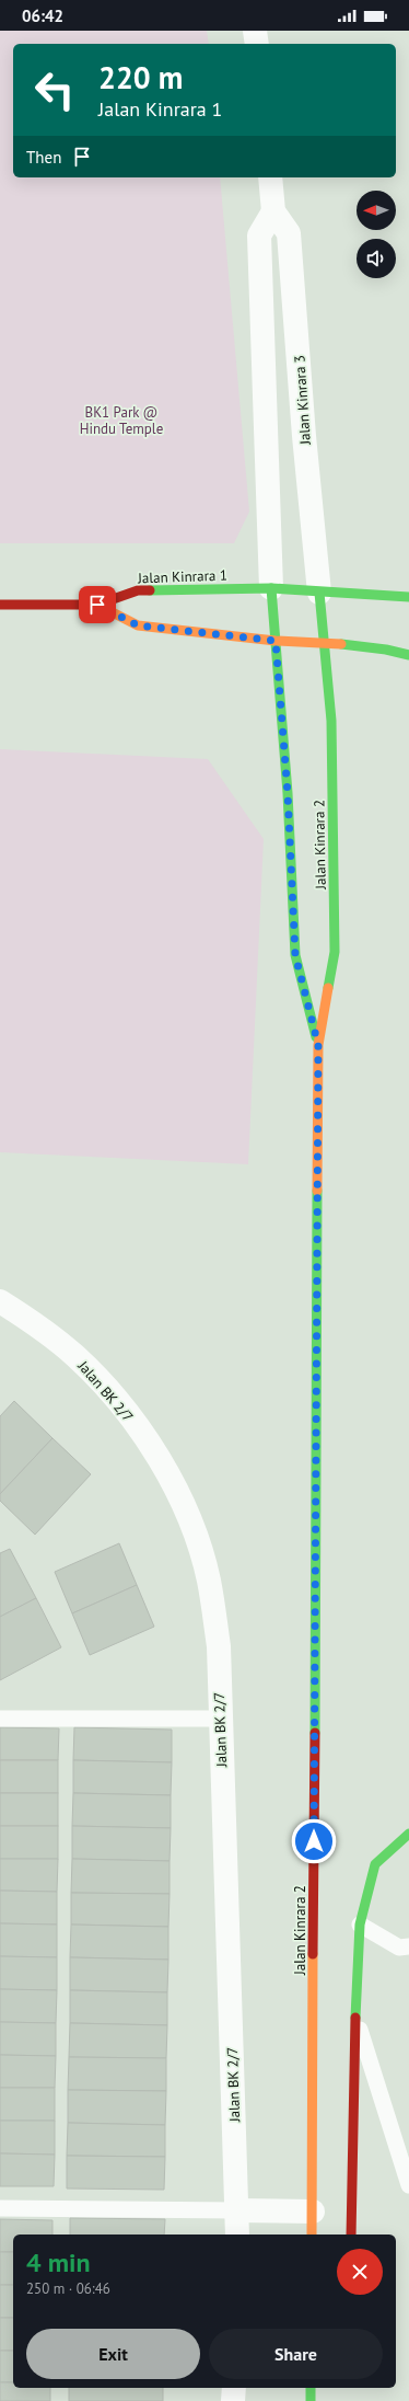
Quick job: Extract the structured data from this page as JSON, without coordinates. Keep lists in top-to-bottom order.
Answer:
{
  "streets": {
    "main road": ["Jalan Kinrara 1", "Jalan Kinrara 2"],
    "street": ["Jalan Kinrara 3", "Jalan BK 2/7"]
  },
  "crossings": [
    ["Jalan Kinrara 3", "Jalan Kinrara 1"],
    ["Jalan Kinrara 3", "Jalan Kinrara 2"],
    ["Jalan Kinrara 1", "Jalan Kinrara 2"]
  ],
  "parks": ["BK1 Park @ Hindu Temple"],
  "north": "left",
  "page": {
    "status": "06:42",
    "turn": ["220 m", "Jalan Kinrara 1"],
    "then": "Then",
    "heading": ["4 min", "250 m · 06:46"],
    "buttons": ["Exit", "Share"]
  }
}
